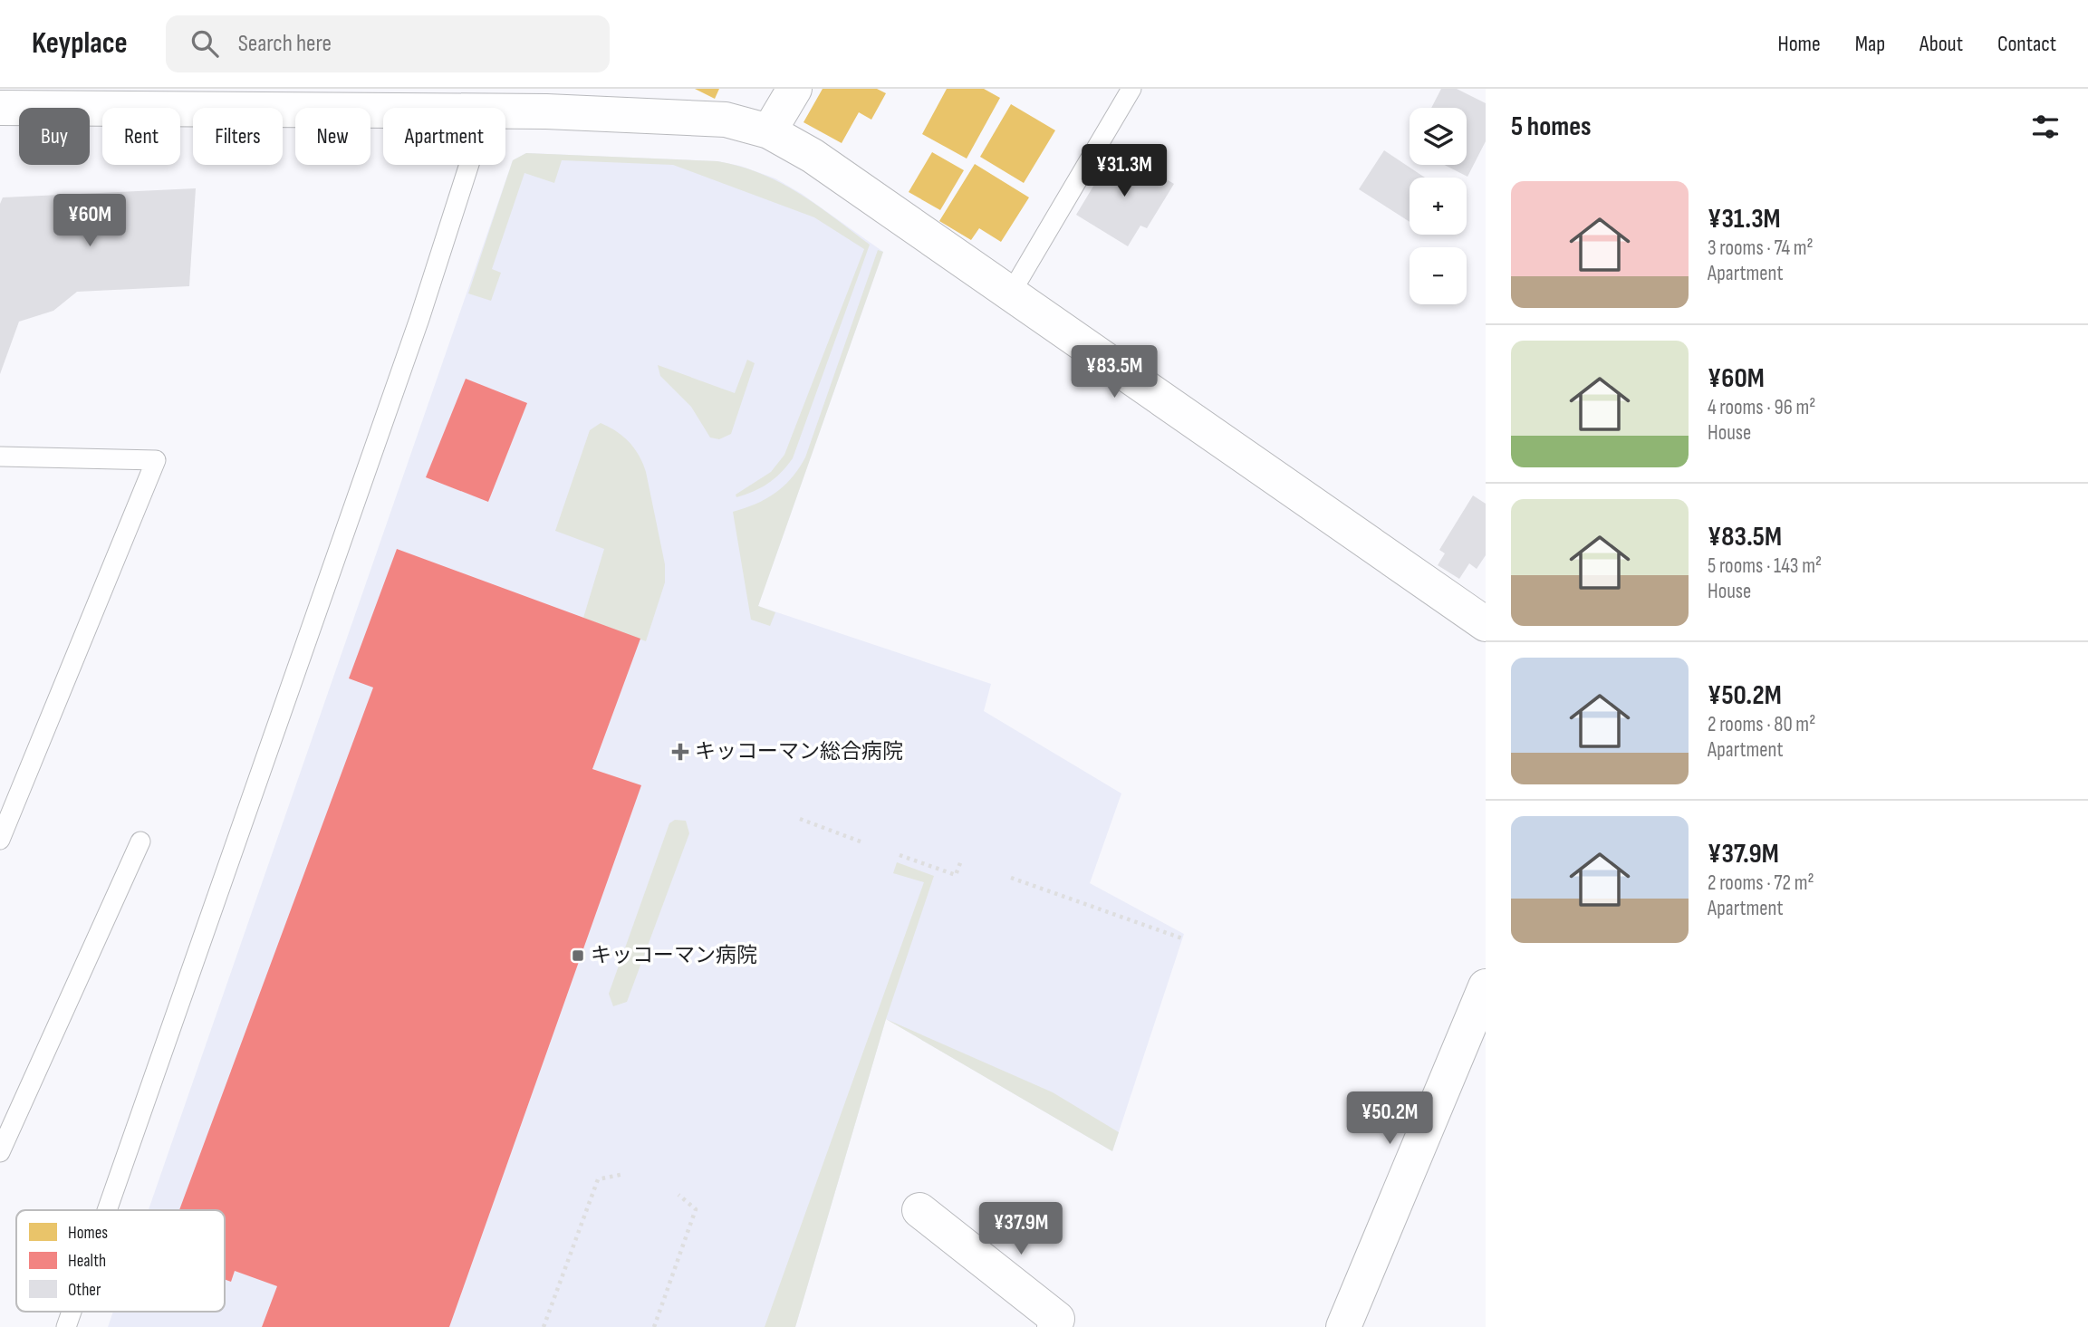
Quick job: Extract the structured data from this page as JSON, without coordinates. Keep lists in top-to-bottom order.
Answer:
{
  "places": {
    "health": ["キッコーマン総合病院"],
    "transit": ["キッコーマン病院"]
  },
  "legend": ["Homes", "Health", "Other"],
  "page": {
    "header": "Keyplace",
    "search": "Search here",
    "nav": [
      "Home",
      "Map",
      "About",
      "Contact"
    ],
    "heading": "5 homes",
    "map_buttons": ["+", "−"],
    "chip": [
      "Buy",
      "Rent",
      "Filters",
      "New",
      "Apartment"
    ],
    "price": [
      "¥31.3M",
      "¥60M",
      "¥83.5M",
      "¥50.2M",
      "¥37.9M"
    ],
    "list": [
      {
        "name": "¥31.3M",
        "note": "3 rooms · 74 m² · Apartment"
      },
      {
        "name": "¥60M",
        "note": "4 rooms · 96 m² · House"
      },
      {
        "name": "¥83.5M",
        "note": "5 rooms · 143 m² · House"
      },
      {
        "name": "¥50.2M",
        "note": "2 rooms · 80 m² · Apartment"
      },
      {
        "name": "¥37.9M",
        "note": "2 rooms · 72 m² · Apartment"
      }
    ]
  }
}
